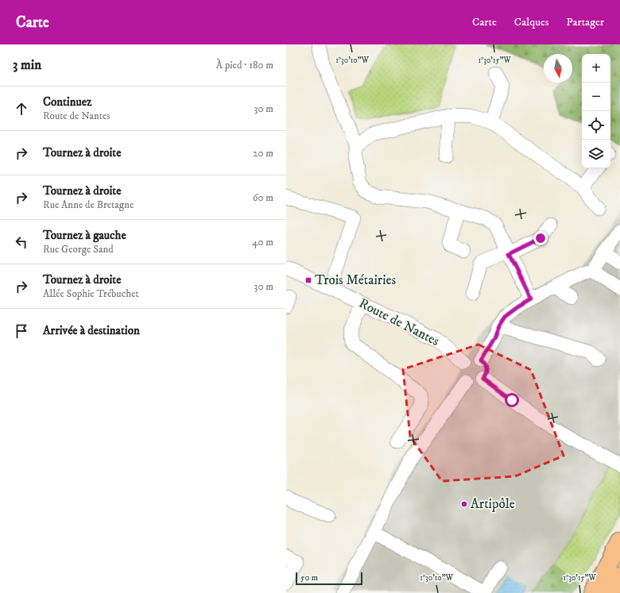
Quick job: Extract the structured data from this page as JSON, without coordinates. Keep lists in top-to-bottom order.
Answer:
{
  "streets": {
    "street": ["Route de Nantes"]
  },
  "places": {
    "transit": ["Trois Métairies"],
    "other": ["Artipôle"]
  },
  "scale_bar": "50 m",
  "north": "bottom",
  "page": {
    "header": "Carte",
    "nav": ["Carte", "Calques", "Partager"],
    "heading": ["3 min", "À pied · 180 m"],
    "map_buttons": ["+", "−"],
    "list": [
      ["Continuez", "Route de Nantes", "30 m"],
      ["Tournez à droite", "20 m"],
      ["Tournez à droite", "Rue Anne de Bretagne", "60 m"],
      ["Tournez à gauche", "Rue George Sand", "40 m"],
      ["Tournez à droite", "Allée Sophie Trébuchet", "30 m"],
      "Arrivée à destination"
    ],
    "scale": "50 m"
  },
  "coordinates": ["1°30'10\"W", "1°30'15\"W"]
}
